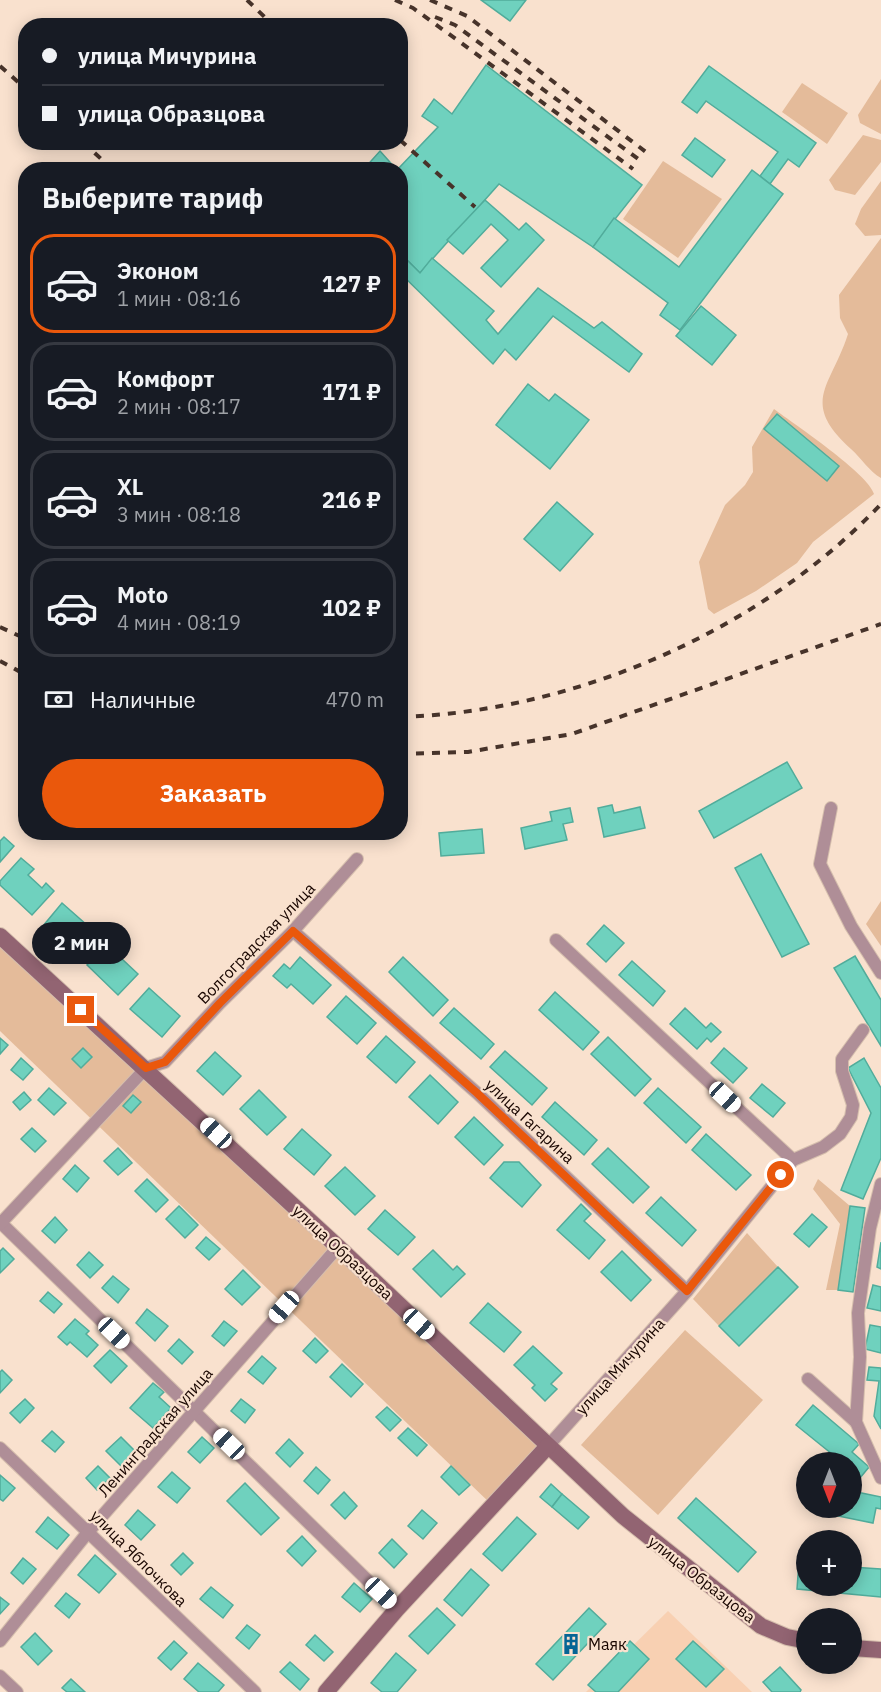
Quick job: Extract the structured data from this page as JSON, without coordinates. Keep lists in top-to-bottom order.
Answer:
{
  "streets": {
    "street": [
      "Волгоградская улица",
      "улица Гагарина",
      "улица Образцова",
      "улица Мичурина",
      "Ленинградская улица",
      "улица Яблочкова"
    ]
  },
  "crossings": [
    ["Волгоградская улица", "улица Гагарина"],
    ["Волгоградская улица", "улица Образцова"],
    ["улица Гагарина", "улица Мичурина"],
    ["улица Образцова", "улица Мичурина"],
    ["улица Образцова", "Ленинградская улица"],
    ["Ленинградская улица", "улица Яблочкова"]
  ],
  "places": {
    "building": ["Маяк"]
  },
  "north": "bottom",
  "page": {
    "banner": ["улица Мичурина", "улица Образцова"],
    "heading": "Выберите тариф",
    "list": [
      {
        "name": "Эконом",
        "note": "1 мин · 08:16",
        "value": "127 ₽"
      },
      {
        "name": "Комфорт",
        "note": "2 мин · 08:17",
        "value": "171 ₽"
      },
      {
        "name": "XL",
        "note": "3 мин · 08:18",
        "value": "216 ₽"
      },
      {
        "name": "Moto",
        "note": "4 мин · 08:19",
        "value": "102 ₽"
      }
    ],
    "pay": ["Наличные", "470 m"],
    "buttons": "Заказать",
    "bubble": "2 мин",
    "map_buttons": ["+", "−"]
  }
}
